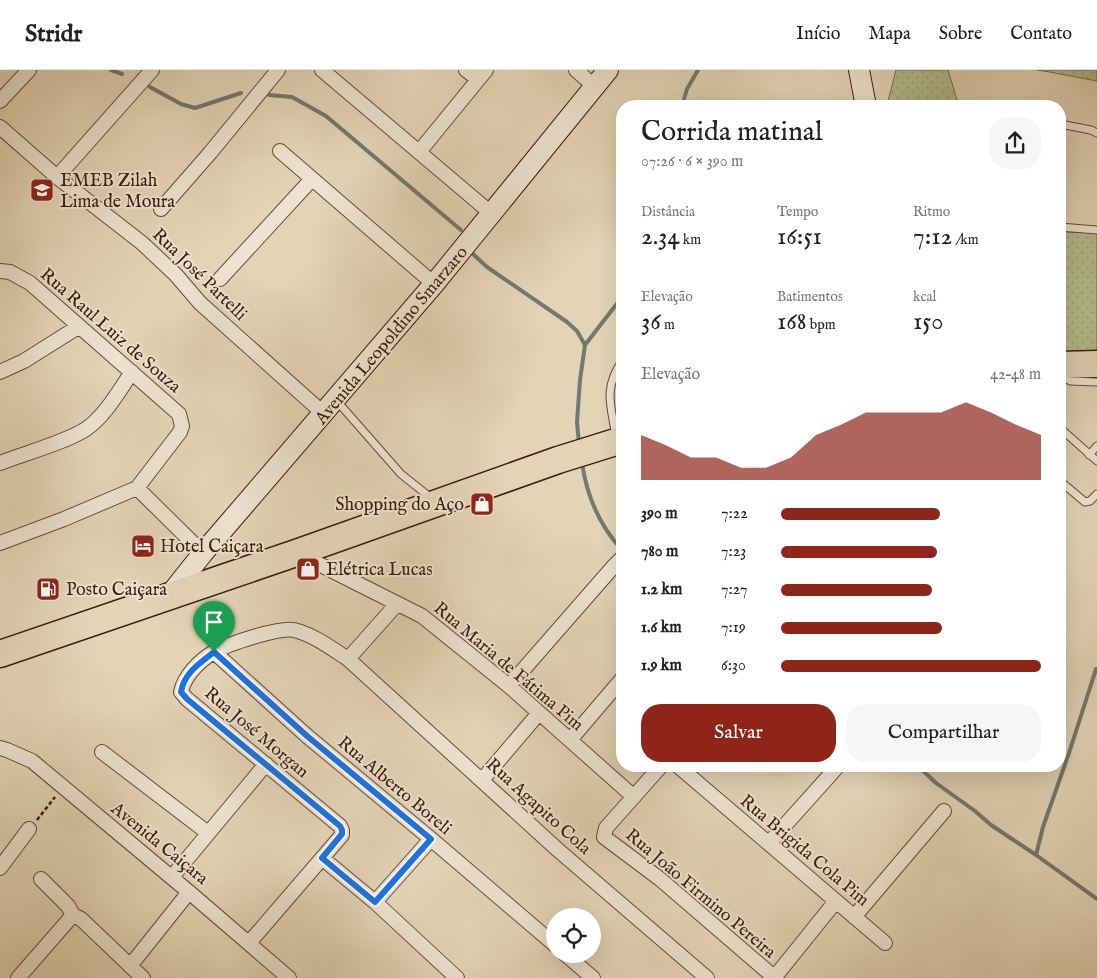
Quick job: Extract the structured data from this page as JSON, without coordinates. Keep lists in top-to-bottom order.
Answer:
{
  "streets": {
    "street": [
      "Rua José Partelli",
      "Rua Raul Luiz de Souza",
      "Avenida Leopoldino Smarzaro",
      "Rua Maria de Fátima Pim",
      "Rua José Morgan",
      "Rua Alberto Boreli",
      "Rua Agapito Cola",
      "Avenida Caiçara",
      "Rua Brigida Cola Pim",
      "Rua João Firmino Pereira"
    ]
  },
  "crossings": [
    ["Rua José Partelli", "Avenida Leopoldino Smarzaro"],
    ["Rua Maria de Fátima Pim", "Rua João Firmino Pereira"],
    ["Rua José Morgan", "Rua Alberto Boreli"],
    ["Rua José Morgan", "Rua Agapito Cola"]
  ],
  "places": {
    "school or university": ["EMEB Zilah Lima de Moura"],
    "shop": ["Shopping do Aço", "Elétrica Lucas"],
    "hotel": ["Hotel Caiçara"],
    "fuel station": ["Posto Caiçara"]
  },
  "page": {
    "header": "Stridr",
    "nav": [
      "Início",
      "Mapa",
      "Sobre",
      "Contato"
    ],
    "heading": ["Corrida matinal", "07:26 · 6 × 390 m"],
    "stats": [
      ["Distância", "2.34 km"],
      ["Tempo", "16:51"],
      ["Ritmo", "7:12 /km"],
      ["Elevação", "36 m"],
      ["Batimentos", "168 bpm"],
      ["kcal", "150"]
    ],
    "chart": ["Elevação", "42–48 m"],
    "list": [
      {
        "name": "390 m",
        "note": "7:22"
      },
      {
        "name": "780 m",
        "note": "7:23"
      },
      {
        "name": "1.2 km",
        "note": "7:27"
      },
      {
        "name": "1.6 km",
        "note": "7:19"
      },
      {
        "name": "1.9 km",
        "note": "6:30"
      }
    ],
    "buttons": ["Salvar", "Compartilhar"]
  }
}
